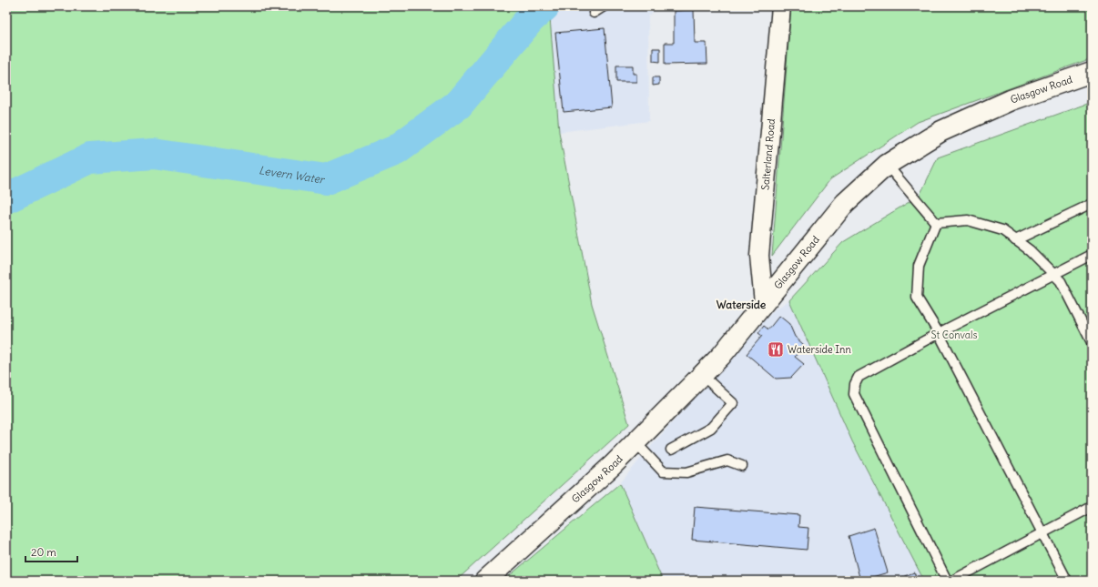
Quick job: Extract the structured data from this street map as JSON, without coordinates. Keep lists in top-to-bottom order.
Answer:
{
  "streets": {
    "main road": ["Glasgow Road"],
    "street": ["Salterland Road"]
  },
  "crossings": [
    ["Glasgow Road", "Salterland Road"]
  ],
  "districts": ["Waterside"],
  "water": ["Levern Water"],
  "parks": ["St Convals"],
  "places": {
    "restaurant": ["Waterside Inn"]
  },
  "scale_bar": "20 m"
}
